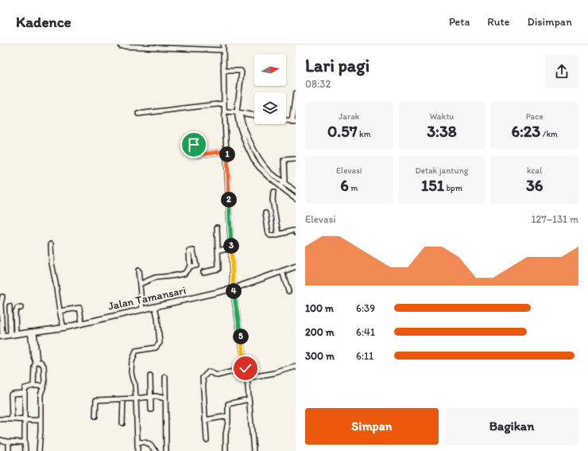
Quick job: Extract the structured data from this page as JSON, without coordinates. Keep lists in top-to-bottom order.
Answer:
{
  "streets": {
    "main road": ["Jalan Tamansari"]
  },
  "north": "right",
  "page": {
    "header": "Kadence",
    "nav": ["Peta", "Rute", "Disimpan"],
    "heading": ["Lari pagi", "08:32"],
    "stats": [
      ["Jarak", "0.57 km"],
      ["Waktu", "3:38"],
      ["Pace", "6:23 /km"],
      ["Elevasi", "6 m"],
      ["Detak jantung", "151 bpm"],
      ["kcal", "36"]
    ],
    "pins": [
      "1",
      "2",
      "3",
      "4",
      "5"
    ],
    "chart": ["Elevasi", "127–131 m"],
    "list": [
      {
        "name": "100 m",
        "note": "6:39"
      },
      {
        "name": "200 m",
        "note": "6:41"
      },
      {
        "name": "300 m",
        "note": "6:11"
      }
    ],
    "buttons": ["Simpan", "Bagikan"]
  }
}
